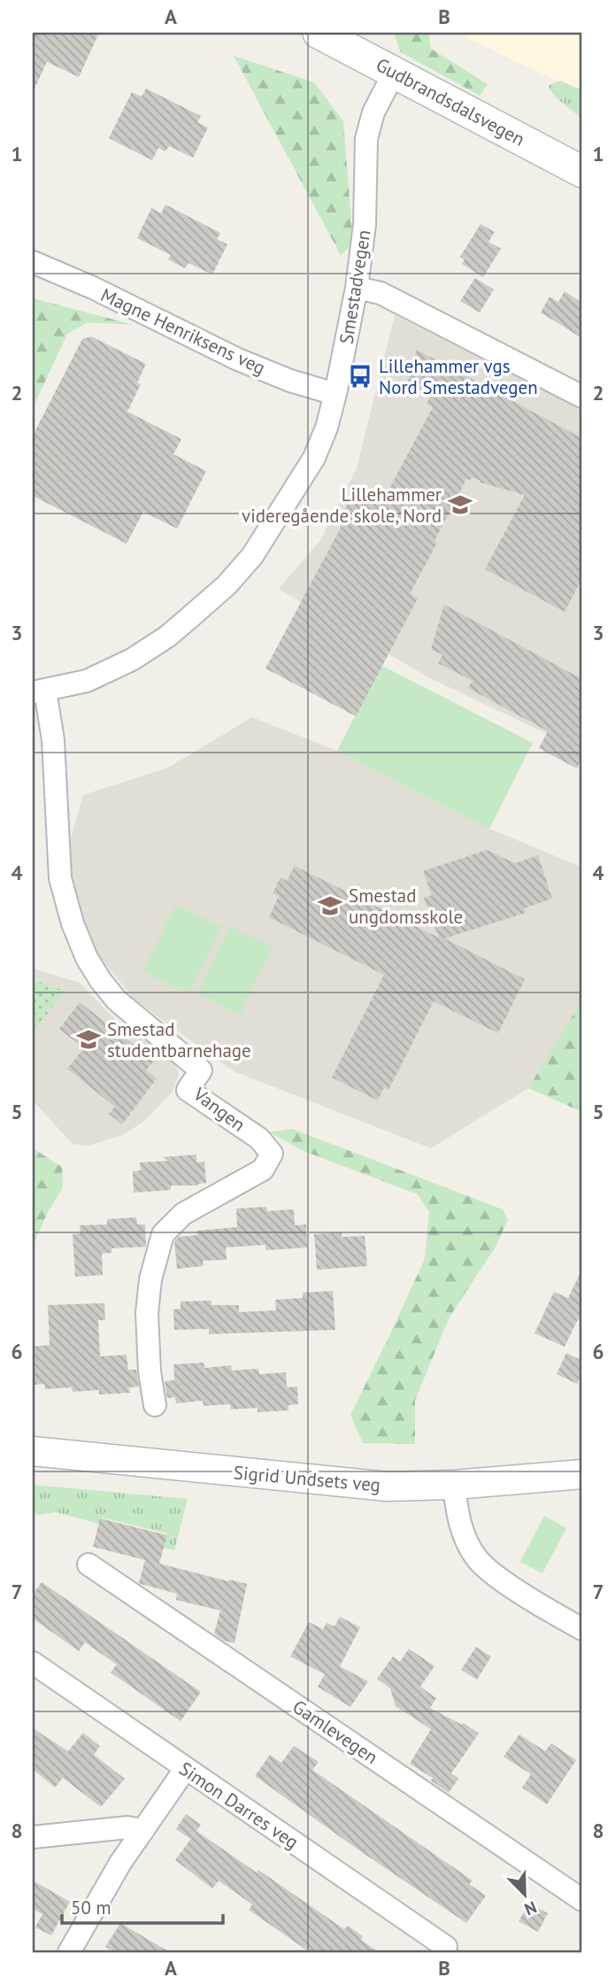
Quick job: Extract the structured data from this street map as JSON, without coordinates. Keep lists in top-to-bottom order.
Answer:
{
  "streets": {
    "main road": ["Gudbrandsdalsvegen"],
    "street": [
      "Smestadvegen",
      "Magne Henriksens veg",
      "Vangen",
      "Sigrid Undsets veg",
      "Gamlevegen",
      "Simon Darres veg"
    ]
  },
  "crossings": [
    ["Gudbrandsdalsvegen", "Smestadvegen"],
    ["Smestadvegen", "Magne Henriksens veg"],
    ["Smestadvegen", "Vangen"]
  ],
  "places": {
    "bus stop": ["Lillehammer vgs Nord Smestadvegen"],
    "school or university": ["Lillehammer videregående skole, Nord", "Smestad ungdomsskole", "Smestad studentbarnehage"]
  },
  "scale_bar": "50 m",
  "north": "bottom right",
  "grid": {
    "columns": ["A", "B"],
    "rows": [
      "1",
      "2",
      "3",
      "4",
      "5",
      "6",
      "7",
      "8"
    ]
  }
}
